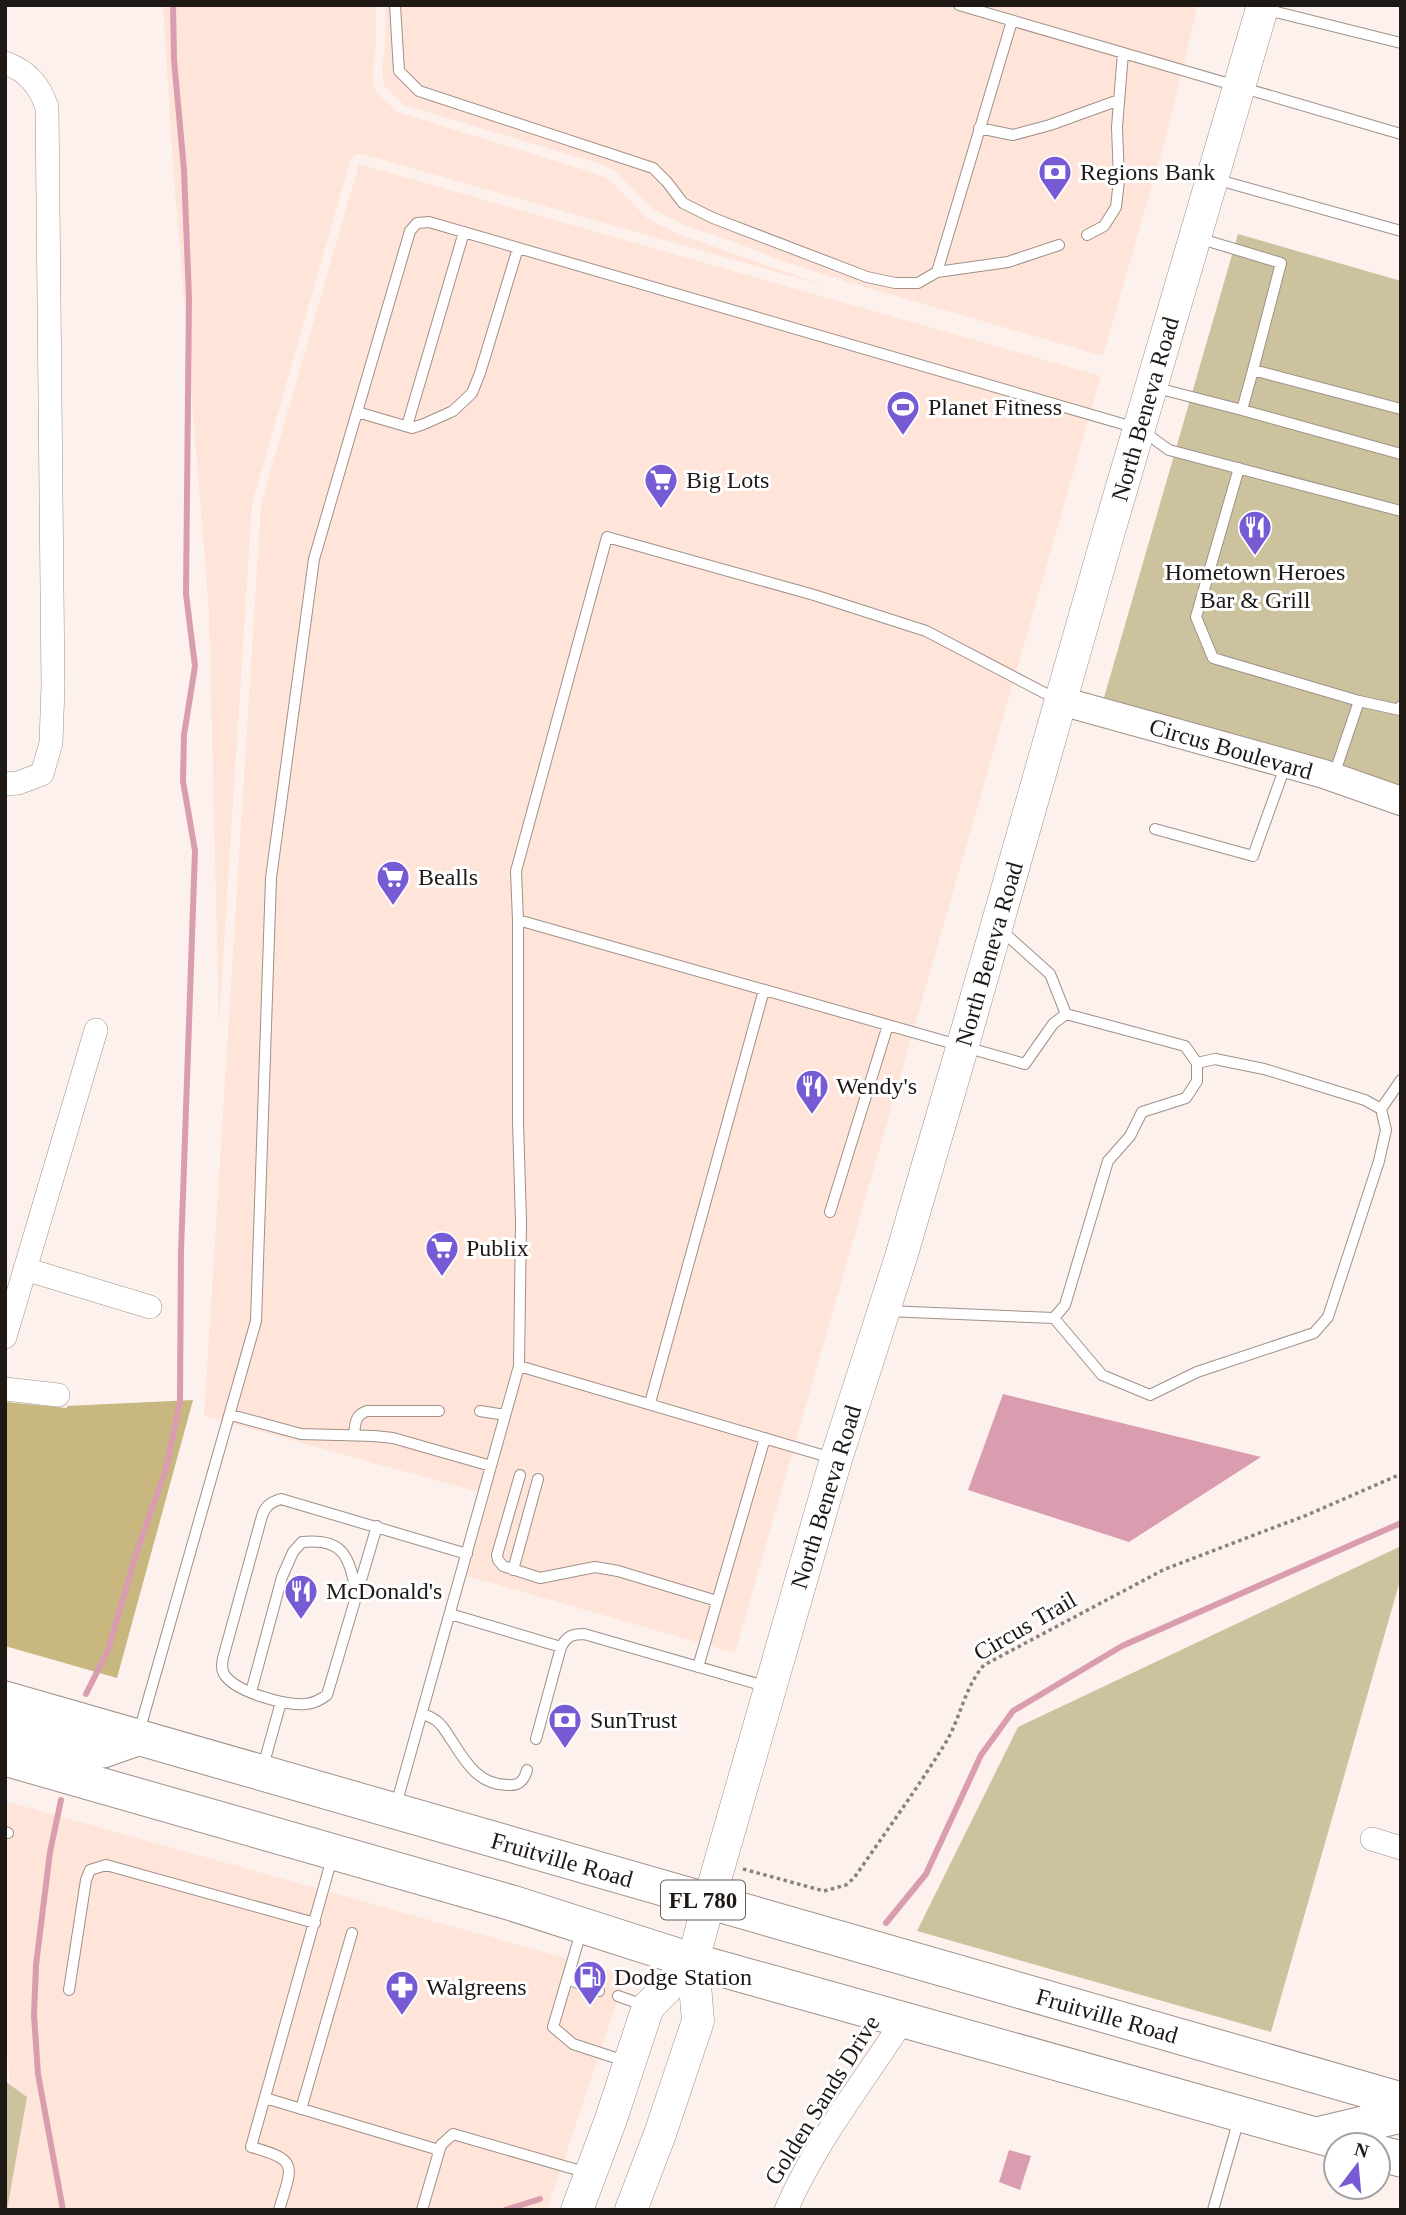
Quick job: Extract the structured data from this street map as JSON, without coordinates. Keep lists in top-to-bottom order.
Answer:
{
  "streets": {
    "main road": ["North Beneva Road", "Fruitville Road", "FL 780"],
    "street": ["Circus Boulevard", "Golden Sands Drive"],
    "path": ["Circus Trail"]
  },
  "crossings": [
    ["North Beneva Road", "Circus Boulevard"],
    ["North Beneva Road", "Circus Trail"],
    ["North Beneva Road", "Fruitville Road"],
    ["North Beneva Road", "FL 780"],
    ["FL 780", "Golden Sands Drive"]
  ],
  "places": {
    "bank": ["Regions Bank", "SunTrust"],
    "sports": ["Planet Fitness"],
    "supermarket": ["Big Lots", "Bealls", "Publix"],
    "restaurant": ["Hometown Heroes Bar & Grill", "Wendy's", "McDonald's"],
    "fuel station": ["Dodge Station"],
    "pharmacy": ["Walgreens"]
  },
  "north": "top"
}
